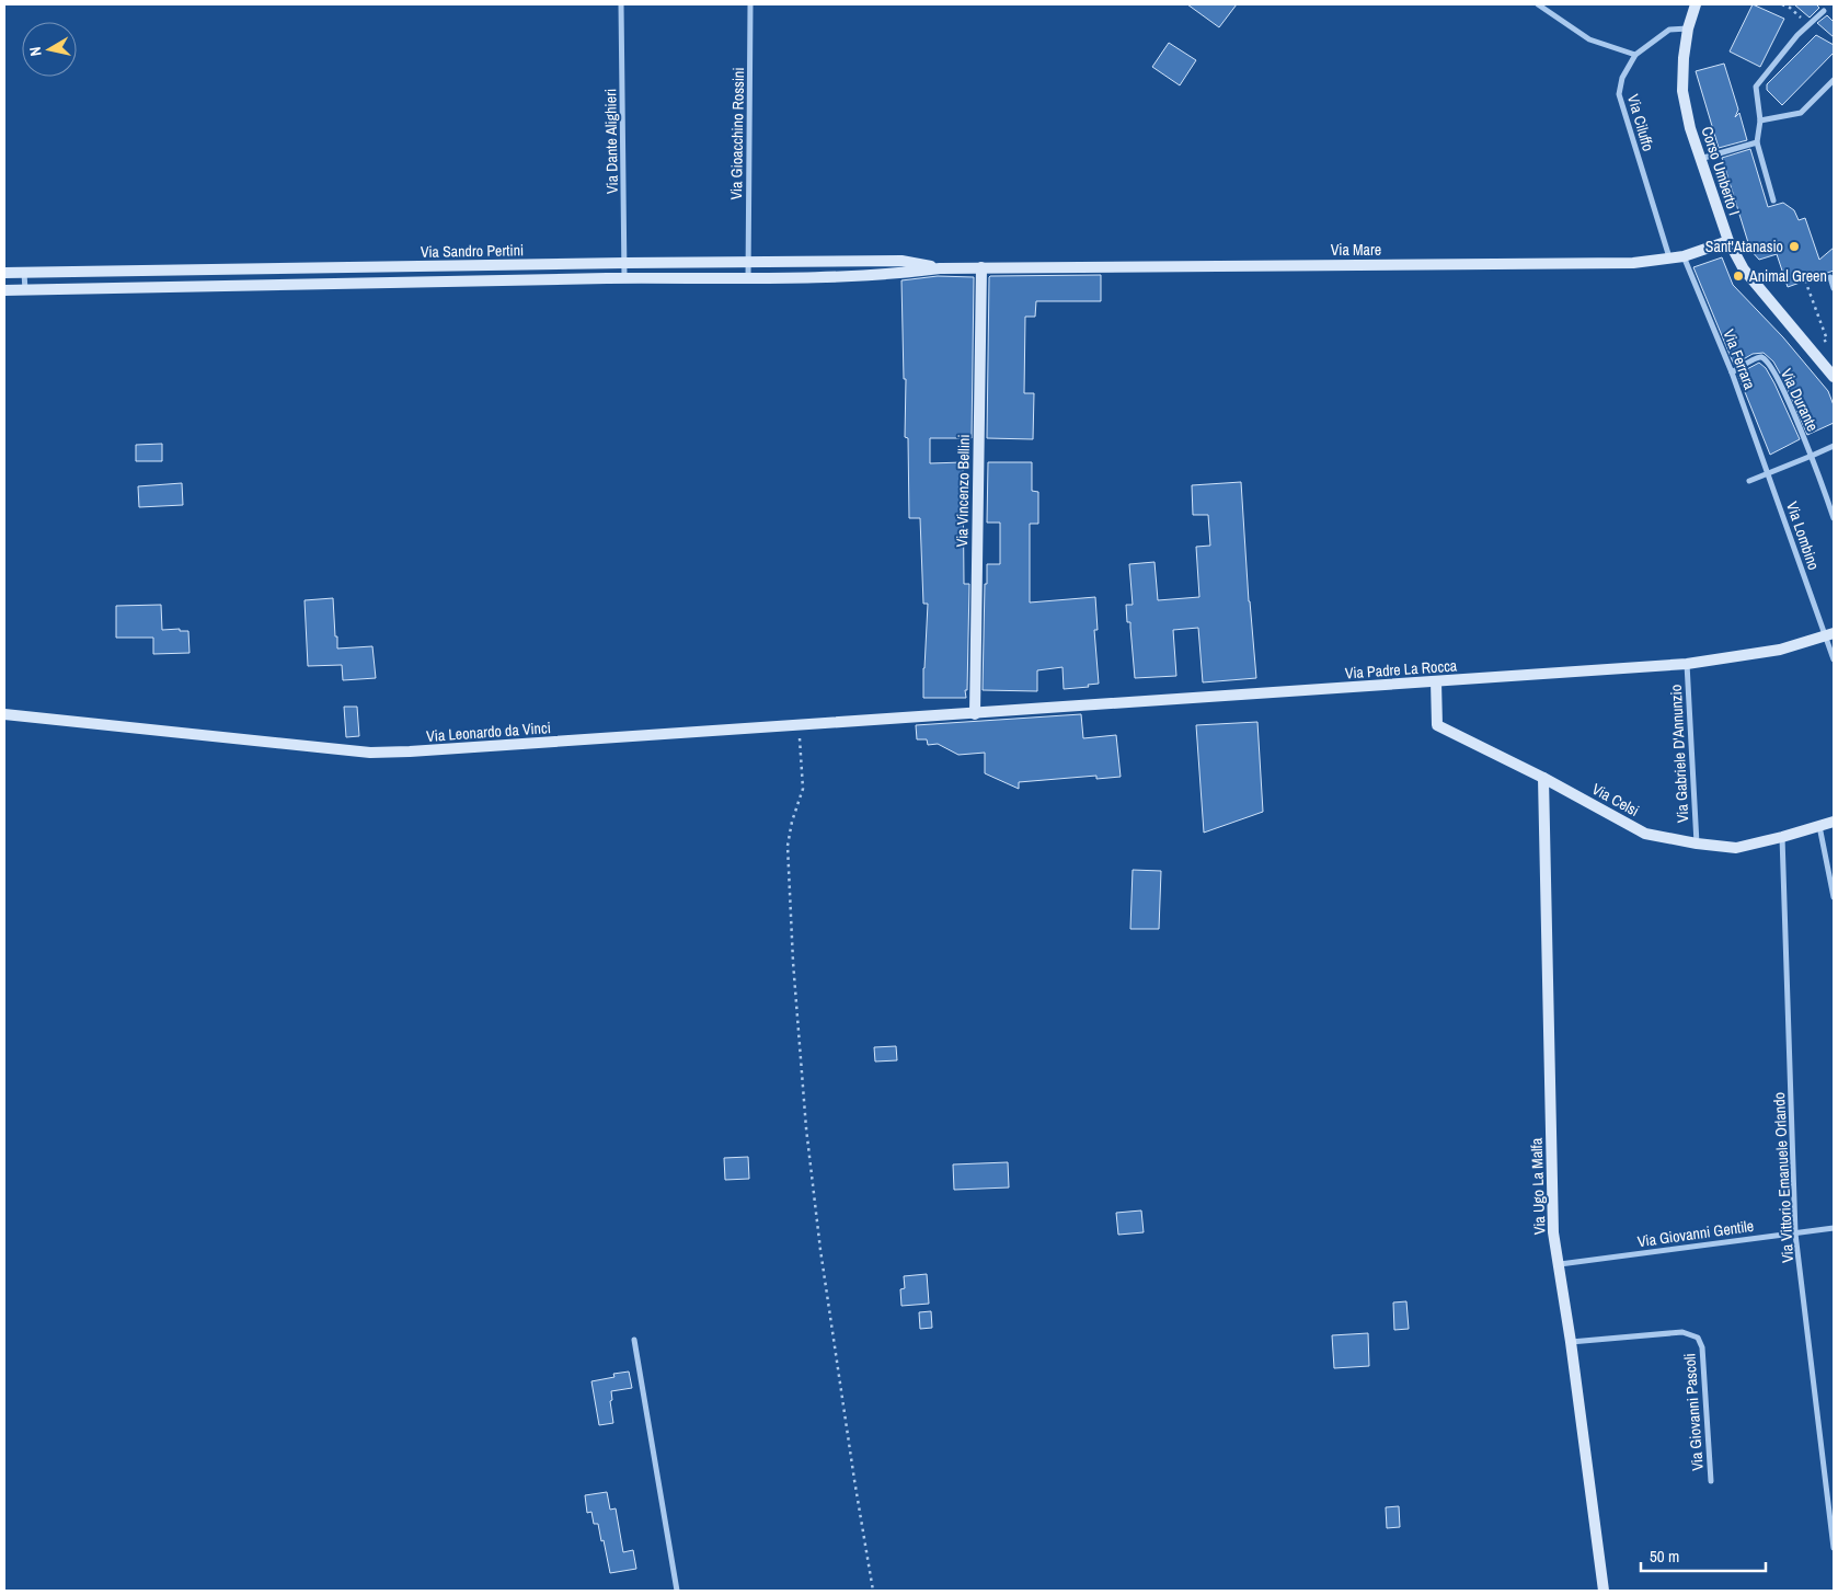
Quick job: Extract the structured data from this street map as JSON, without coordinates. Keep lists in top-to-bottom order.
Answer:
{
  "streets": {
    "street": [
      "Via Ciluffo",
      "Via Gioacchino Rossini",
      "Via Dante Alighieri",
      "Corso Umberto I",
      "Via Mare",
      "Via Sandro Pertini",
      "Via Ferrara",
      "Via Durante",
      "Via Vincenzo Bellini",
      "Via Lombino",
      "Via Padre La Rocca",
      "Via Leonardo da Vinci",
      "Via Gabriele D'Annunzio",
      "Via Celsi",
      "Via Vittorio Emanuele Orlando",
      "Via Ugo La Malfa",
      "Via Giovanni Gentile",
      "Via Giovanni Pascoli"
    ]
  },
  "crossings": [
    ["Via Ciluffo", "Corso Umberto I"],
    ["Via Ciluffo", "Via Mare"],
    ["Via Gioacchino Rossini", "Via Sandro Pertini"],
    ["Via Dante Alighieri", "Via Sandro Pertini"],
    ["Corso Umberto I", "Via Mare"],
    ["Via Mare", "Via Sandro Pertini"],
    ["Via Mare", "Via Ferrara"],
    ["Via Mare", "Via Vincenzo Bellini"],
    ["Via Sandro Pertini", "Via Vincenzo Bellini"],
    ["Via Ferrara", "Via Durante"],
    ["Via Ferrara", "Via Lombino"],
    ["Via Vincenzo Bellini", "Via Padre La Rocca"],
    ["Via Vincenzo Bellini", "Via Leonardo da Vinci"],
    ["Via Lombino", "Via Padre La Rocca"],
    ["Via Padre La Rocca", "Via Leonardo da Vinci"],
    ["Via Padre La Rocca", "Via Gabriele D'Annunzio"],
    ["Via Padre La Rocca", "Via Celsi"],
    ["Via Gabriele D'Annunzio", "Via Celsi"],
    ["Via Celsi", "Via Vittorio Emanuele Orlando"],
    ["Via Celsi", "Via Ugo La Malfa"],
    ["Via Vittorio Emanuele Orlando", "Via Giovanni Gentile"],
    ["Via Ugo La Malfa", "Via Giovanni Gentile"],
    ["Via Ugo La Malfa", "Via Giovanni Pascoli"]
  ],
  "places": ["Sant'Atanasio", "Animal Green"],
  "scale_bar": "50 m",
  "north": "left"
}
